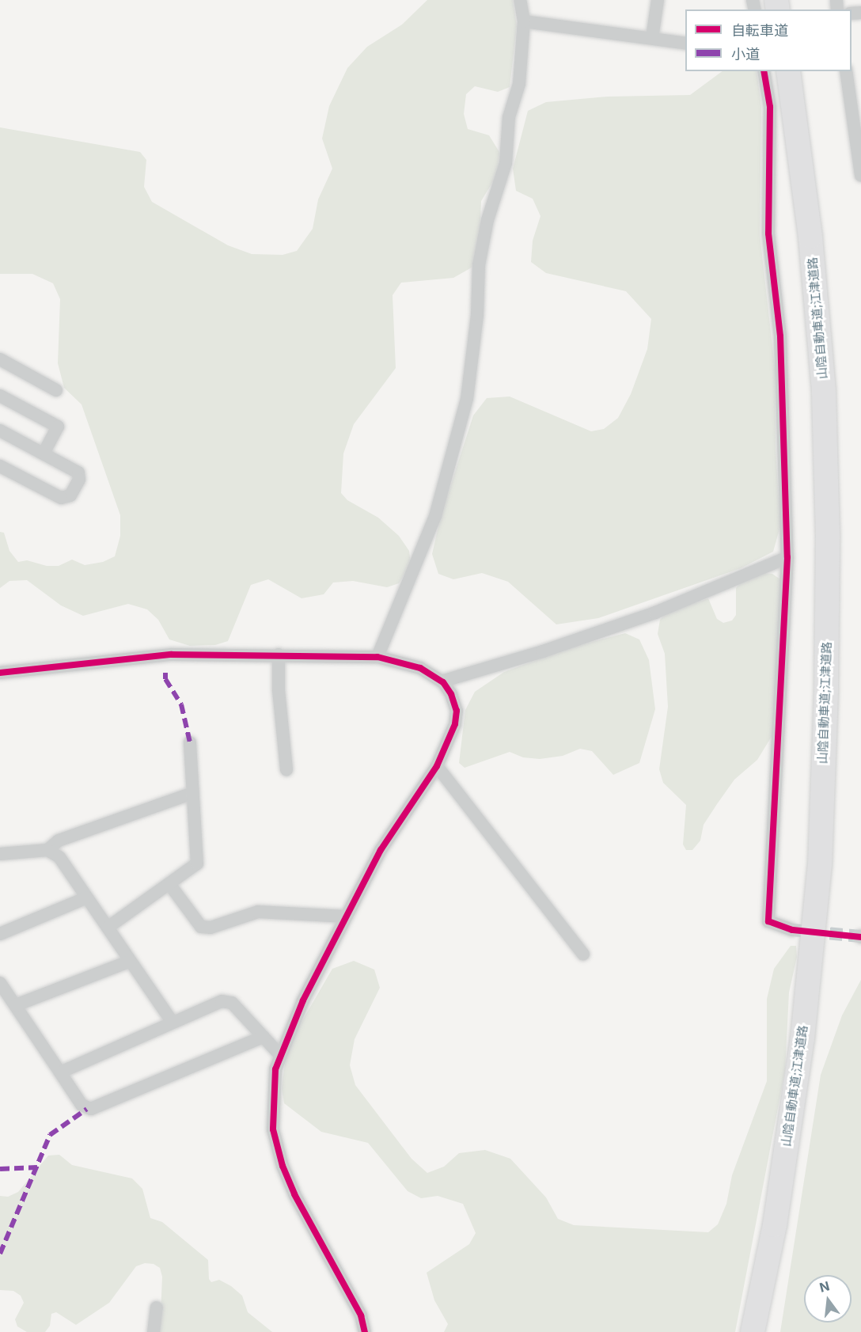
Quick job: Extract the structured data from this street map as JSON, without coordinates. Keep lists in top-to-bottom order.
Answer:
{
  "streets": {
    "highway": ["山陰自動車道;江津道路"]
  },
  "legend": ["自転車道", "小道"],
  "north": "top"
}
